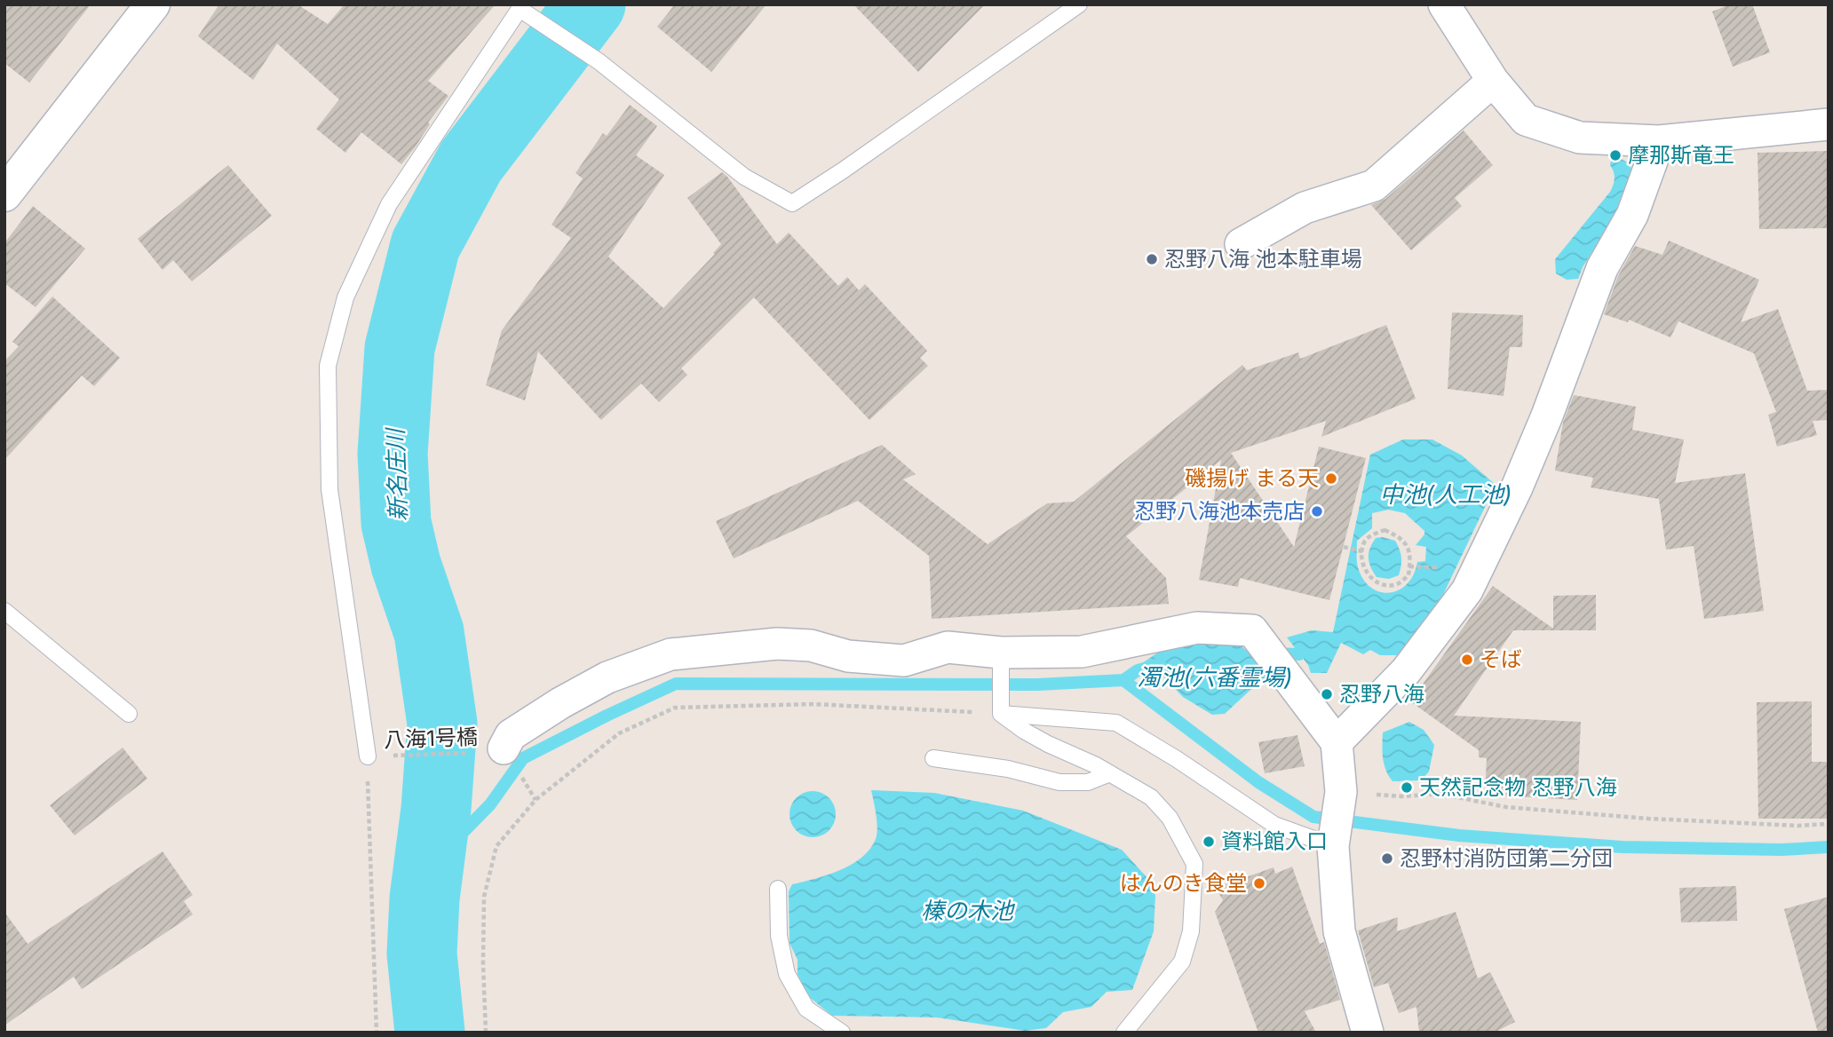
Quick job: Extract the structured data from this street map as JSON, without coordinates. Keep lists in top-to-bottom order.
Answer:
{
  "streets": {
    "path": ["八海1号橋"]
  },
  "water": [
    "新名庄川",
    "中池(人工池)",
    "濁池(六番霊場)",
    "榛の木池"
  ],
  "places": [
    "摩那斯竜王",
    "忍野八海 池本駐車場",
    "磯揚げ まる天",
    "忍野八海池本売店",
    "そば",
    "忍野八海",
    "天然記念物 忍野八海",
    "資料館入口",
    "忍野村消防団第二分団",
    "はんのき食堂"
  ]
}
